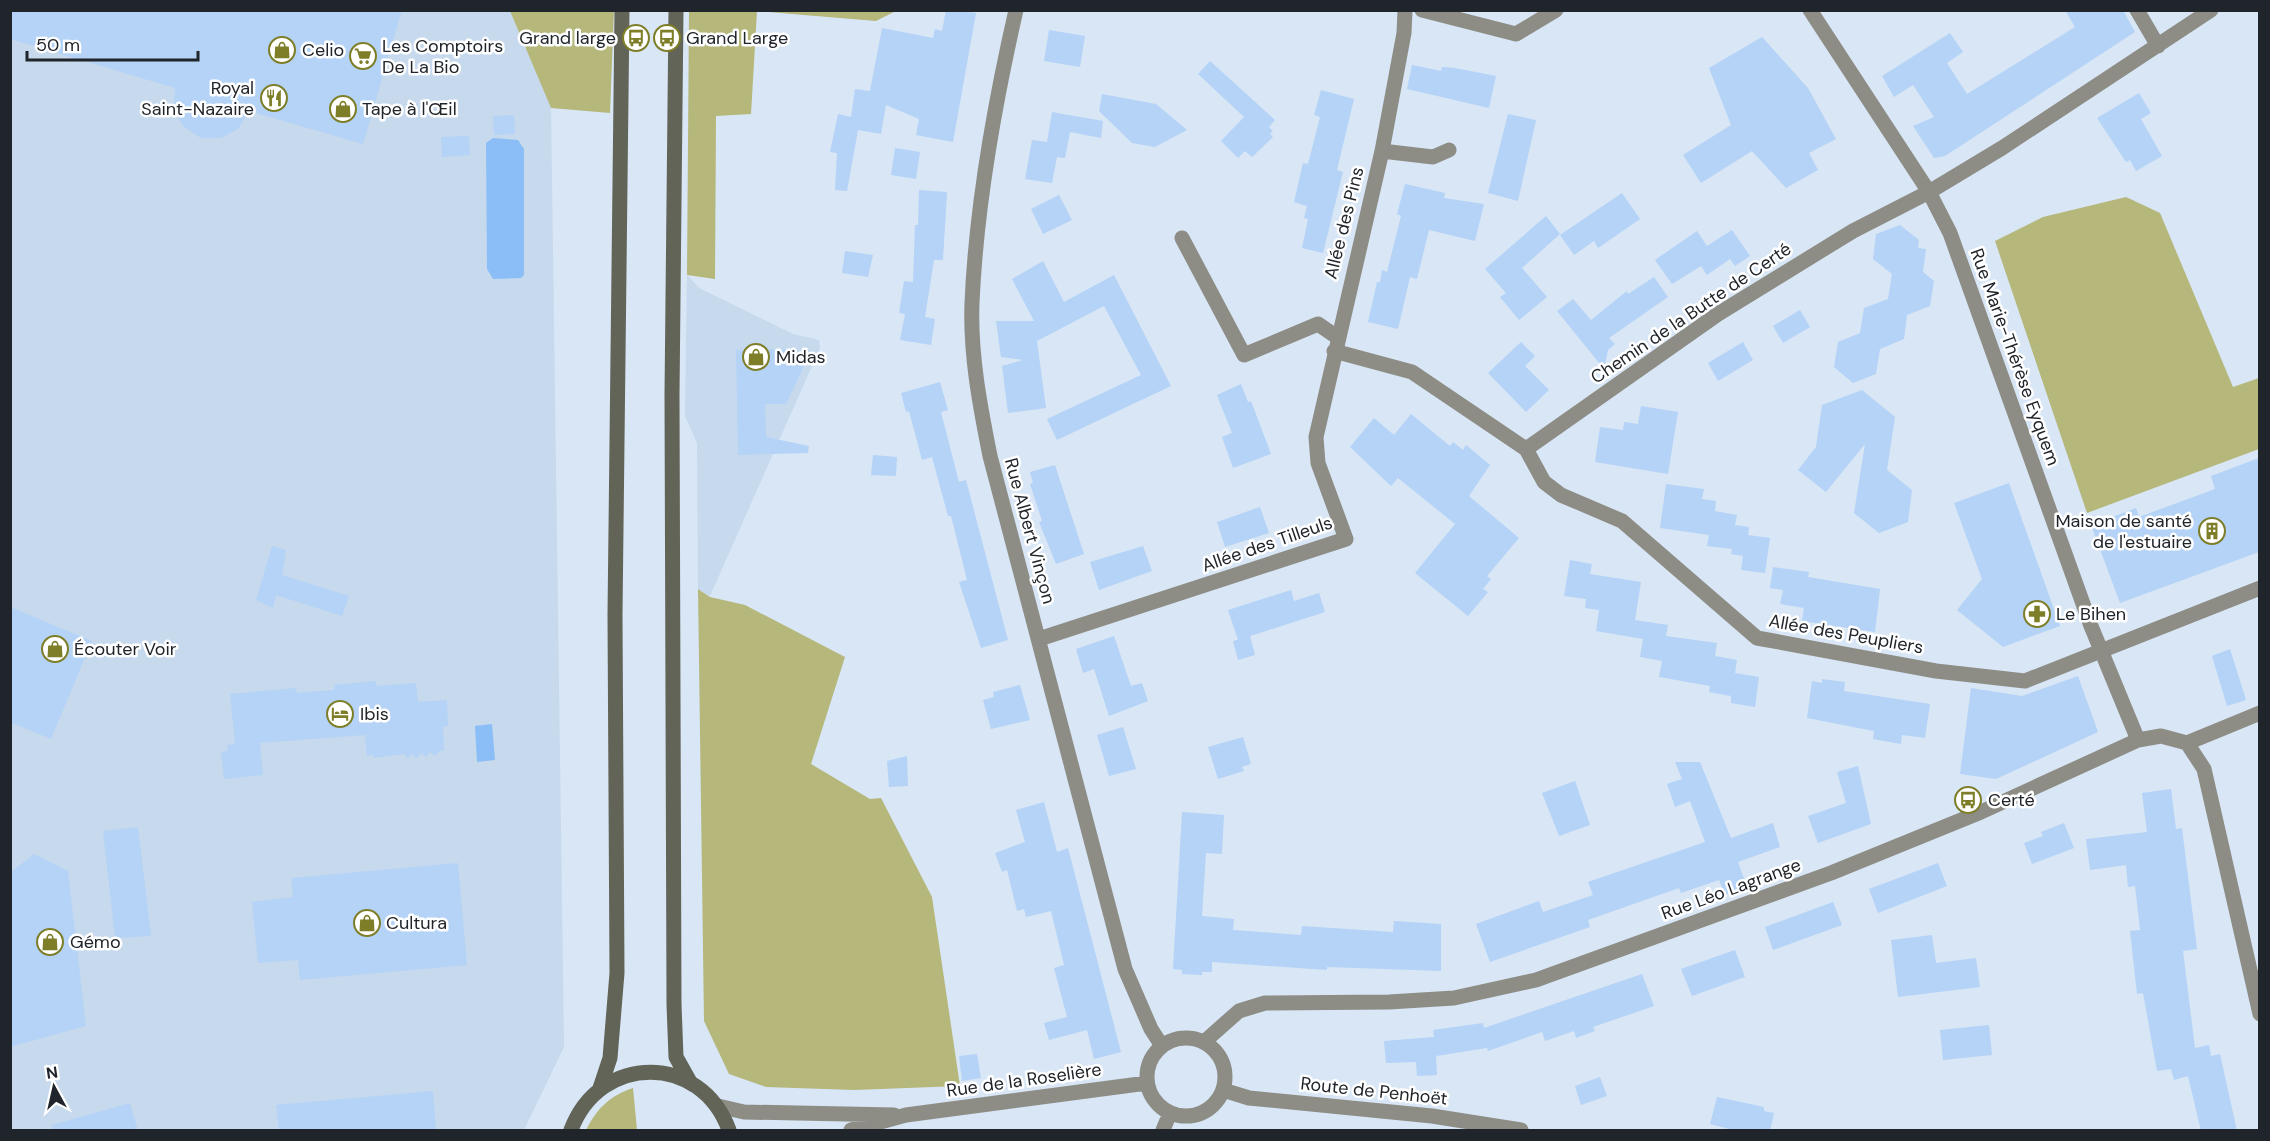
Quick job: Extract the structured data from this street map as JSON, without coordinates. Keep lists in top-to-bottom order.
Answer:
{
  "streets": {
    "street": [
      "Allée des Pins",
      "Chemin de la Butte de Certé",
      "Rue Marie-Thérèse Eyquem",
      "Rue Albert Vinçon",
      "Allée des Tilleuls",
      "Allée des Peupliers",
      "Rue Léo Lagrange",
      "Rue de la Roselière",
      "Route de Penhoët"
    ]
  },
  "crossings": [
    ["Allée des Pins", "Allée des Tilleuls"],
    ["Chemin de la Butte de Certé", "Rue Marie-Thérèse Eyquem"],
    ["Chemin de la Butte de Certé", "Allée des Peupliers"],
    ["Rue Marie-Thérèse Eyquem", "Allée des Peupliers"],
    ["Rue Marie-Thérèse Eyquem", "Rue Léo Lagrange"],
    ["Rue Albert Vinçon", "Allée des Tilleuls"],
    ["Rue Albert Vinçon", "Rue Léo Lagrange"],
    ["Rue Albert Vinçon", "Rue de la Roselière"],
    ["Rue Albert Vinçon", "Route de Penhoët"],
    ["Rue Léo Lagrange", "Rue de la Roselière"],
    ["Rue Léo Lagrange", "Route de Penhoët"],
    ["Rue de la Roselière", "Route de Penhoët"]
  ],
  "places": {
    "bus stop": ["Grand large", "Grand Large", "Certé"],
    "shop": [
      "Celio",
      "Tape à l'Œil",
      "Midas",
      "Écouter Voir",
      "Cultura",
      "Gémo"
    ],
    "supermarket": ["Les Comptoirs De La Bio"],
    "restaurant": ["Royal Saint-Nazaire"],
    "building": ["Maison de santé de l'estuaire"],
    "pharmacy": ["Le Bihen"],
    "hotel": ["Ibis"]
  },
  "scale_bar": "50 m",
  "north": "top"
}
